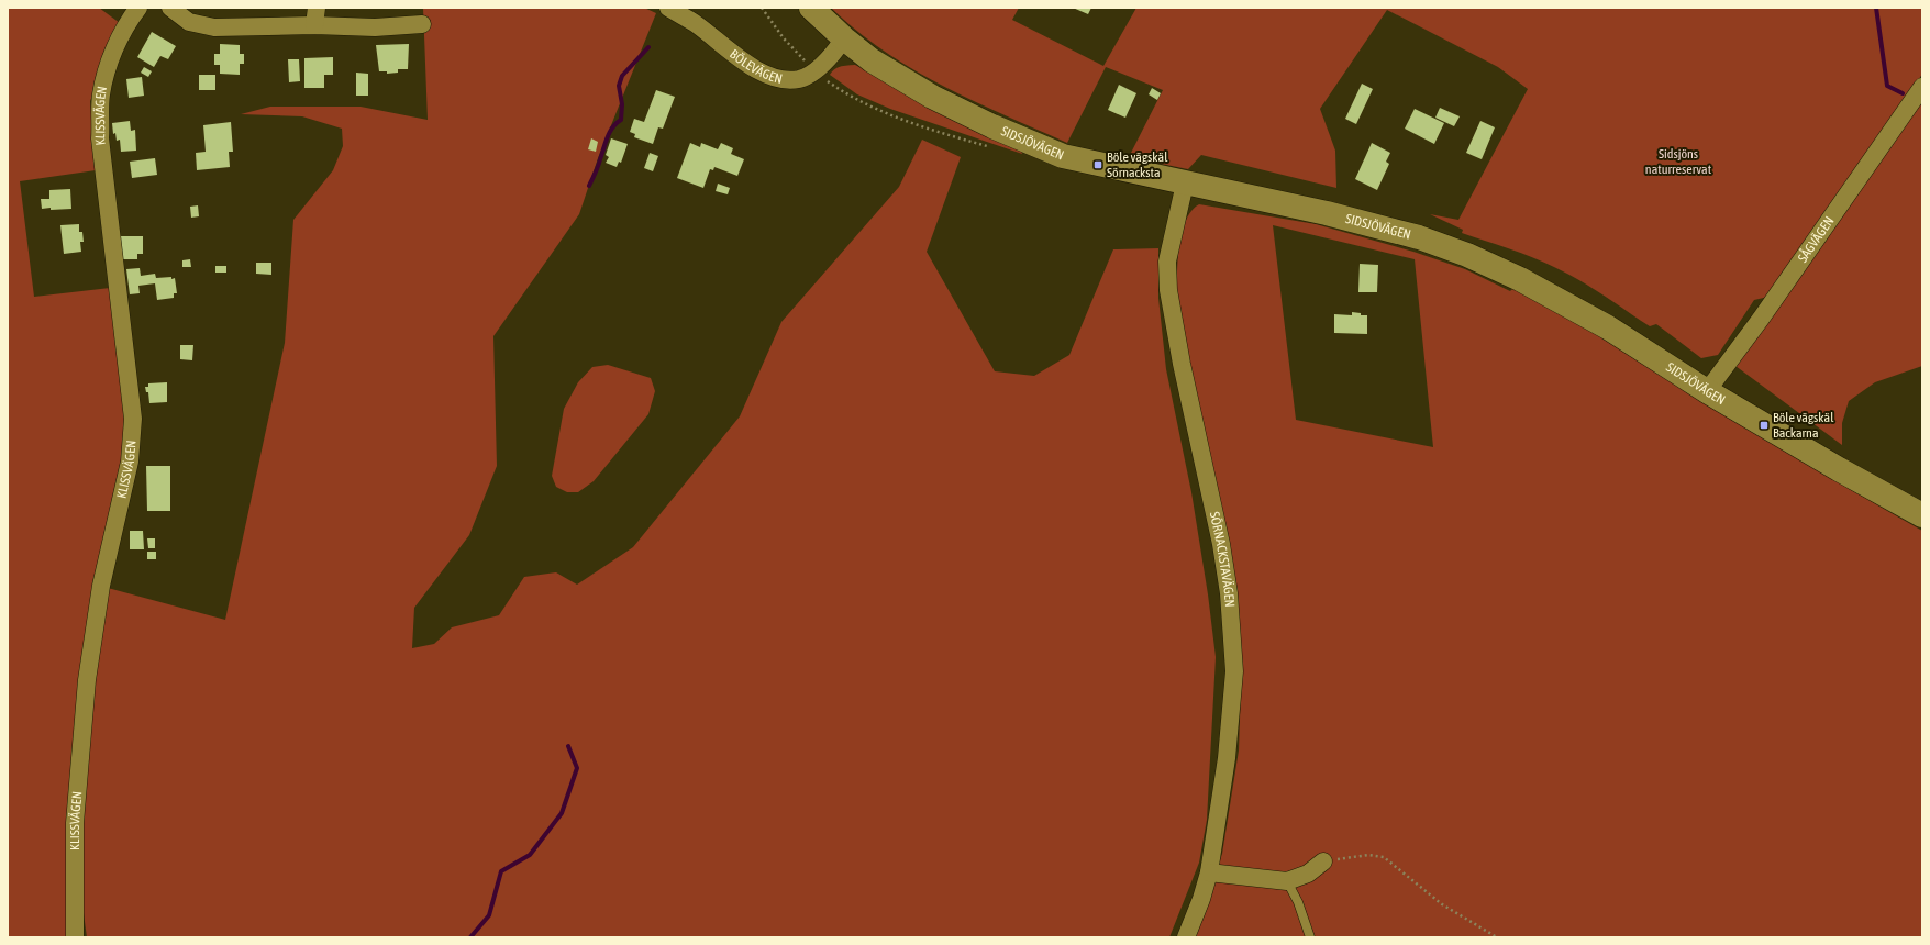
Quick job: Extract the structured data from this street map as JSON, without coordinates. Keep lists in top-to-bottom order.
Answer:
{
  "streets": {
    "main road": ["SIDSJÖVÄGEN"],
    "street": [
      "BÖLEVÄGEN",
      "KLISSVÄGEN",
      "SÅGVÄGEN",
      "SÖRNACKSTAVÄGEN"
    ]
  },
  "crossings": [
    ["BÖLEVÄGEN", "SIDSJÖVÄGEN"],
    ["SIDSJÖVÄGEN", "SÅGVÄGEN"],
    ["SIDSJÖVÄGEN", "SÖRNACKSTAVÄGEN"]
  ],
  "parks": ["Sidsjöns naturreservat"],
  "places": {
    "transit": ["Böle vägskäl Sörnacksta", "Böle vägskäl Backarna"]
  }
}
